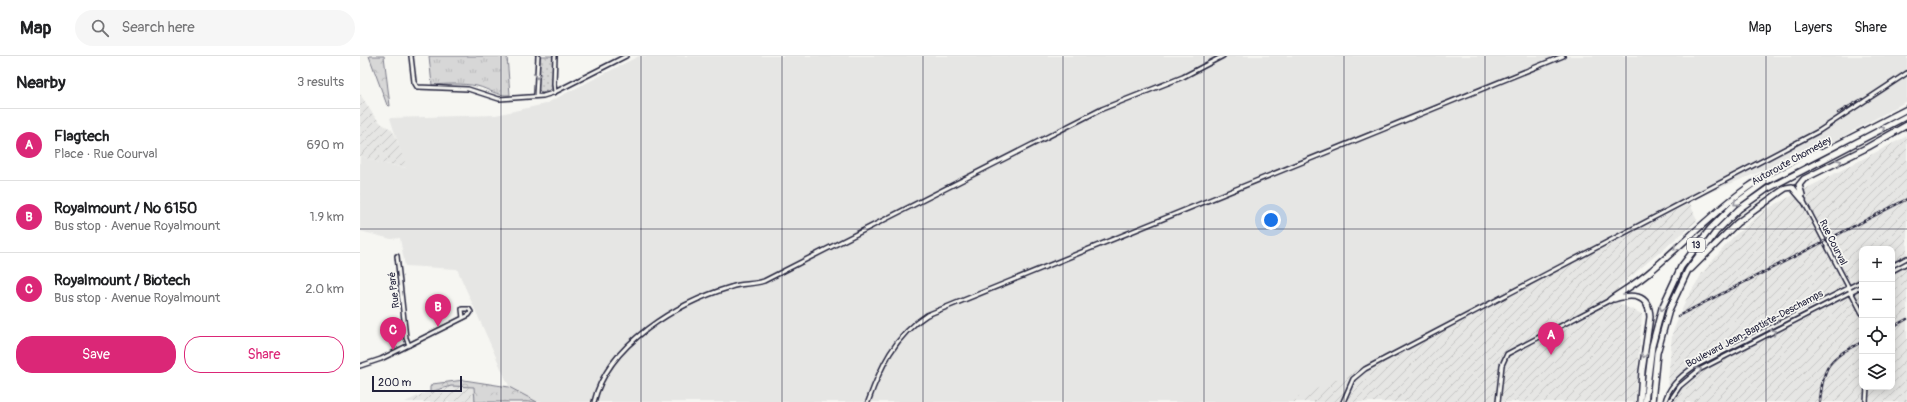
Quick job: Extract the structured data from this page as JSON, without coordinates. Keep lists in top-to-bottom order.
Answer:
{
  "streets": {
    "highway": ["Autoroute Chomedey", "13"],
    "street": ["Rue Courval", "Rue Paré", "Boulevard Jean-Baptiste-Deschamps"]
  },
  "crossings": [
    ["Rue Courval", "Boulevard Jean-Baptiste-Deschamps"]
  ],
  "scale_bar": "200 m",
  "page": {
    "header": "Map",
    "search": "Search here",
    "nav": ["Map", "Layers", "Share"],
    "heading": ["Nearby", "3 results"],
    "list": [
      {
        "mark": "A",
        "name": "Flagtech",
        "note": "Place · Rue Courval",
        "value": "690 m"
      },
      {
        "mark": "B",
        "name": "Royalmount / No 6150",
        "note": "Bus stop · Avenue Royalmount",
        "value": "1.9 km"
      },
      {
        "mark": "C",
        "name": "Royalmount / Biotech",
        "note": "Bus stop · Avenue Royalmount",
        "value": "2.0 km"
      }
    ],
    "map_buttons": ["+", "−"],
    "pins": ["B", "C", "A"],
    "buttons": ["Save", "Share"],
    "scale": "200 m"
  }
}
